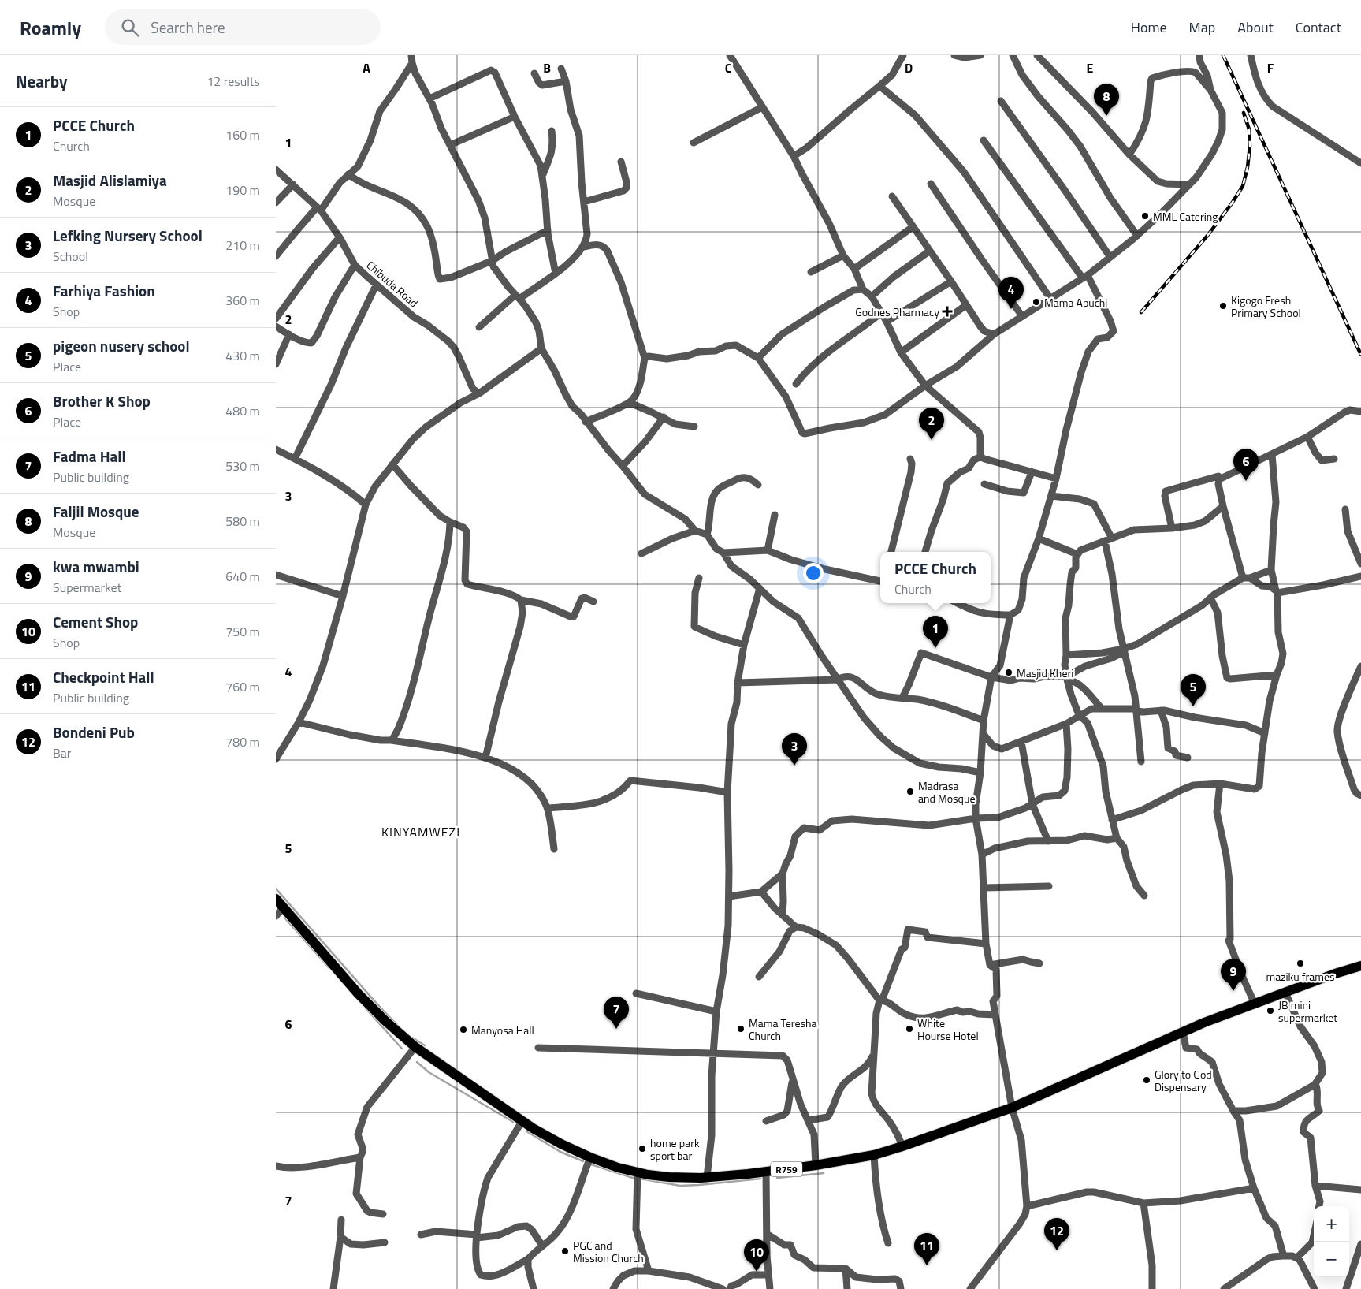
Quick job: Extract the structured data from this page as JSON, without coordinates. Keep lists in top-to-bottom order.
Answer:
{
  "streets": {
    "main road": ["R759"],
    "street": ["Chibuda Road"]
  },
  "districts": ["KINYAMWEZI"],
  "places": {
    "other": [
      "MML Catering",
      "Mama Apuchi",
      "Kigogo Fresh Primary School",
      "Masjid Kheri",
      "Madrasa and Mosque",
      "maziku frames",
      "JB mini supermarket",
      "Mama Teresha Church",
      "White Hourse Hotel",
      "Manyosa Hall",
      "Glory to God Dispensary",
      "home park sport bar",
      "PGC and Mission Church"
    ],
    "health": ["Godnes Pharmacy"]
  },
  "page": {
    "header": "Roamly",
    "search": "Search here",
    "nav": [
      "Home",
      "Map",
      "About",
      "Contact"
    ],
    "heading": ["Nearby", "12 results"],
    "pins": [
      "8",
      "4",
      "2",
      "6",
      "1",
      "5",
      "3",
      "9",
      "7",
      "12",
      "11",
      "10"
    ],
    "list": [
      {
        "mark": "1",
        "name": "PCCE Church",
        "note": "Church",
        "value": "160 m"
      },
      {
        "mark": "2",
        "name": "Masjid Alislamiya",
        "note": "Mosque",
        "value": "190 m"
      },
      {
        "mark": "3",
        "name": "Lefking Nursery School",
        "note": "School",
        "value": "210 m"
      },
      {
        "mark": "4",
        "name": "Farhiya Fashion",
        "note": "Shop",
        "value": "360 m"
      },
      {
        "mark": "5",
        "name": "pigeon nusery school",
        "note": "Place",
        "value": "430 m"
      },
      {
        "mark": "6",
        "name": "Brother K Shop",
        "note": "Place",
        "value": "480 m"
      },
      {
        "mark": "7",
        "name": "Fadma Hall",
        "note": "Public building",
        "value": "530 m"
      },
      {
        "mark": "8",
        "name": "Faljil Mosque",
        "note": "Mosque",
        "value": "580 m"
      },
      {
        "mark": "9",
        "name": "kwa mwambi",
        "note": "Supermarket",
        "value": "640 m"
      },
      {
        "mark": "10",
        "name": "Cement Shop",
        "note": "Shop",
        "value": "750 m"
      },
      {
        "mark": "11",
        "name": "Checkpoint Hall",
        "note": "Public building",
        "value": "760 m"
      },
      {
        "mark": "12",
        "name": "Bondeni Pub",
        "note": "Bar",
        "value": "780 m"
      }
    ],
    "popup": ["PCCE Church", "Church"],
    "map_buttons": ["+", "−"]
  },
  "grid": {
    "columns": [
      "A",
      "B",
      "C",
      "D",
      "E",
      "F"
    ],
    "rows": [
      "1",
      "2",
      "3",
      "4",
      "5",
      "6",
      "7"
    ]
  }
}
